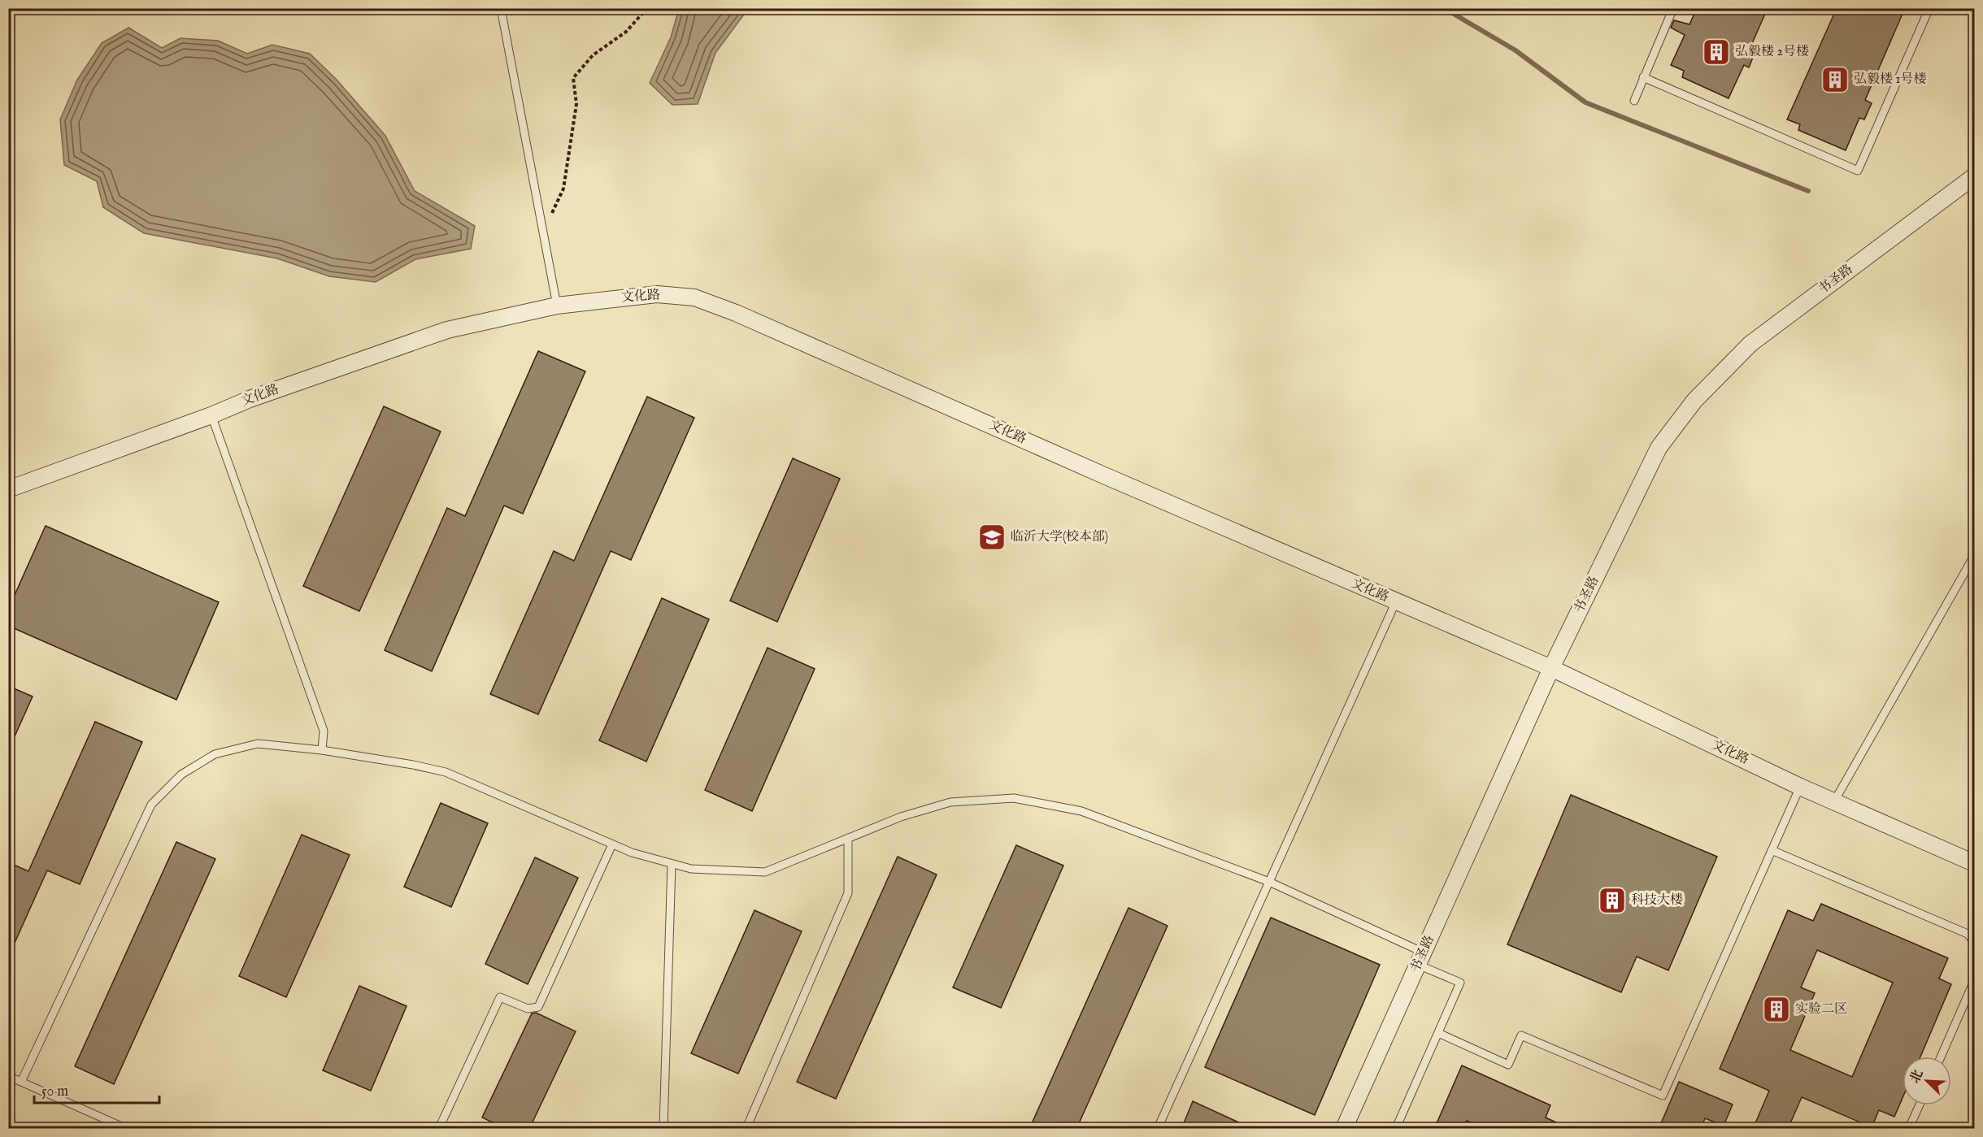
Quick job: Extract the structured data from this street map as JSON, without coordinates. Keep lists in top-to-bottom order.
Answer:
{
  "streets": {
    "street": ["书圣路", "文化路"]
  },
  "crossings": [
    ["书圣路", "文化路"]
  ],
  "places": {
    "building": [
      "弘毅楼 2号楼",
      "弘毅楼 1号楼",
      "科技大楼",
      "实验二区"
    ],
    "school or university": ["临沂大学(校本部)"]
  },
  "scale_bar": "50 m",
  "north": "top left"
}
